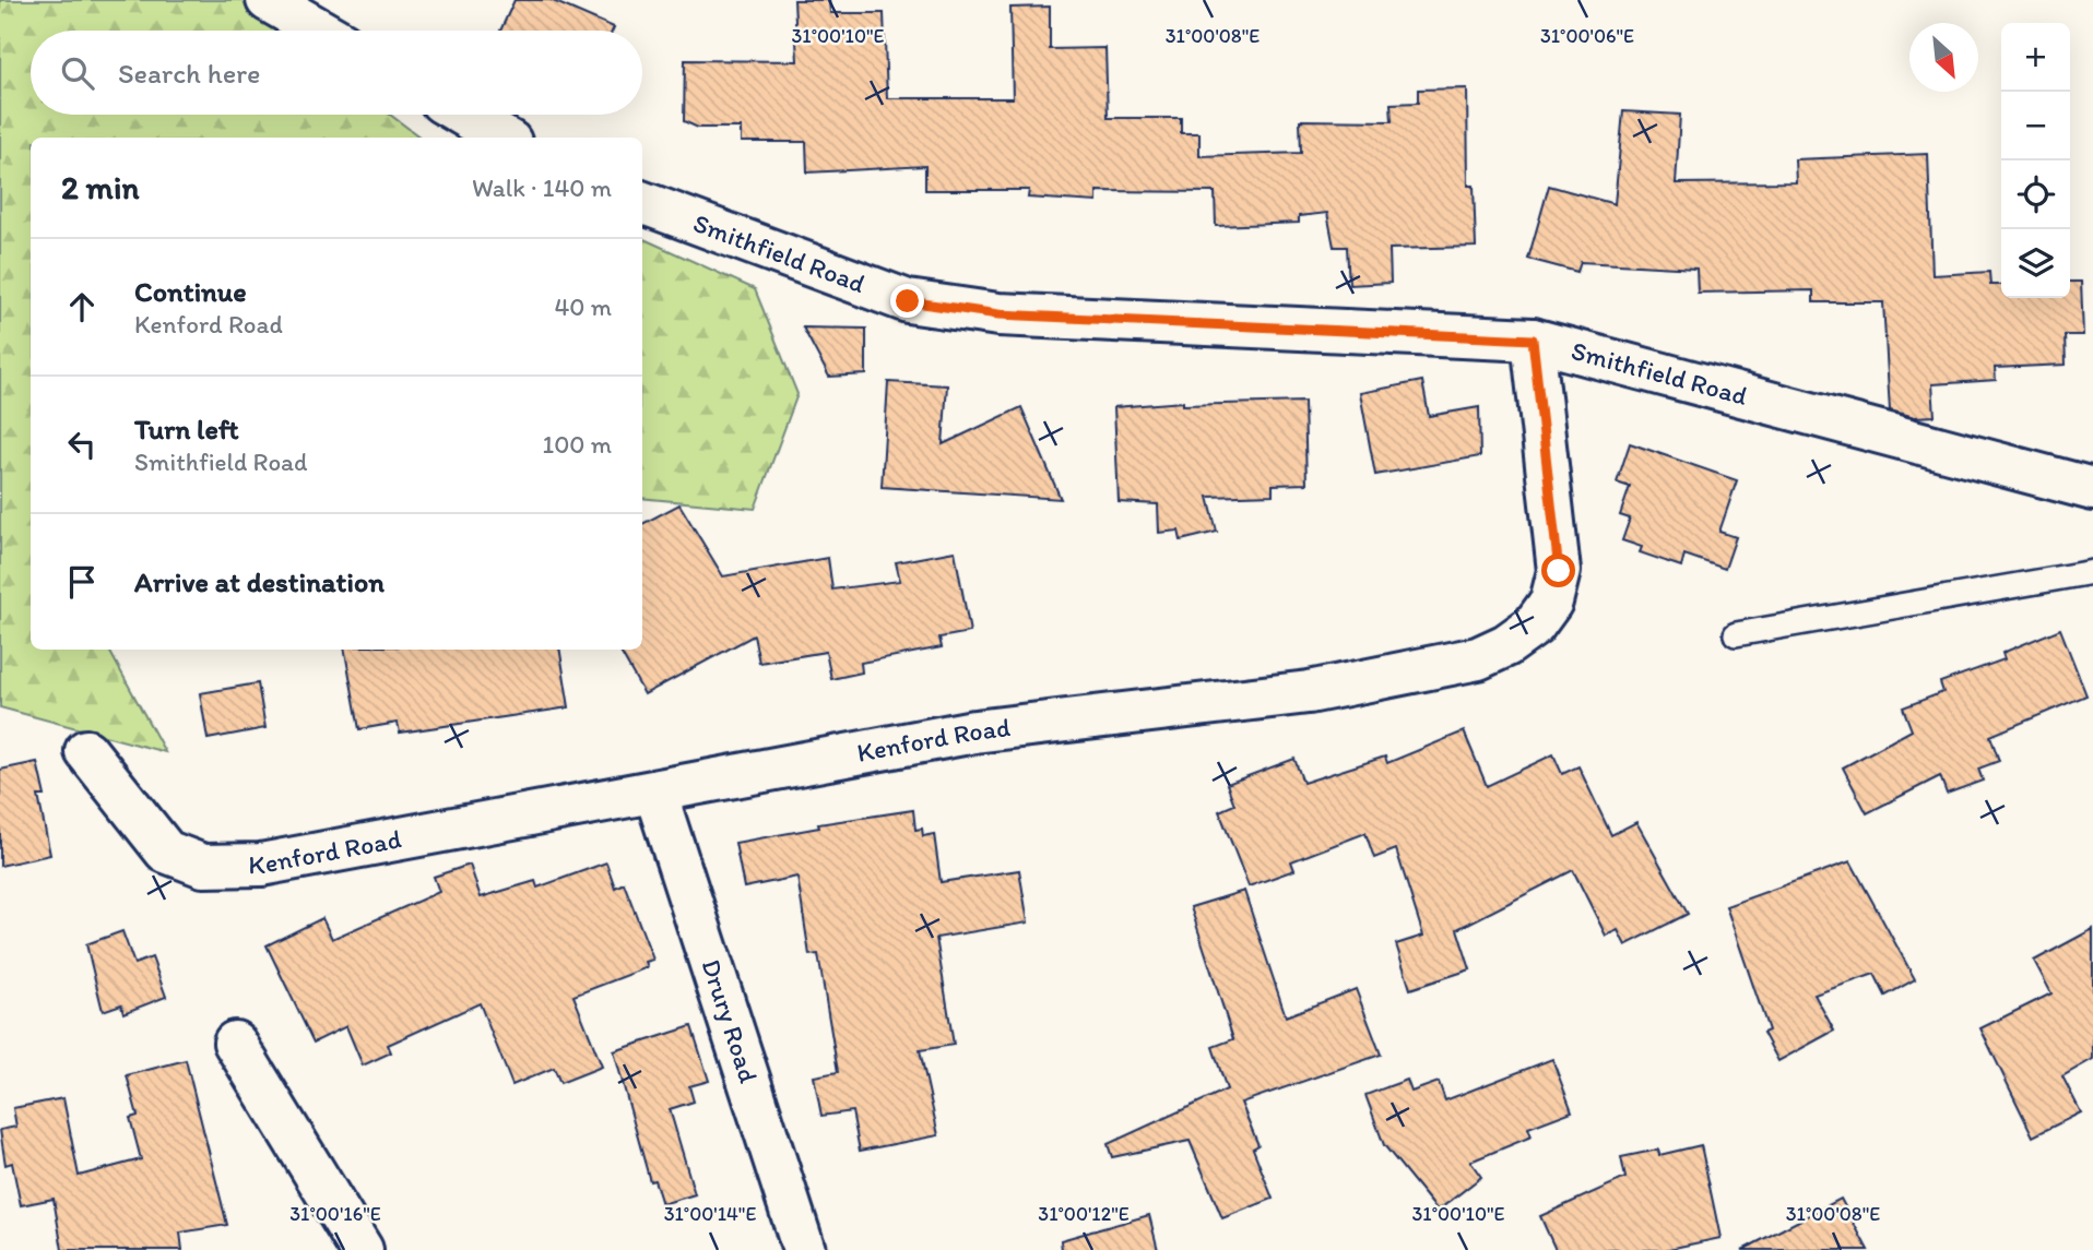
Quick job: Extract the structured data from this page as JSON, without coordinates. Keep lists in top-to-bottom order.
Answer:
{
  "streets": {
    "street": ["Smithfield Road", "Kenford Road", "Drury Road"]
  },
  "crossings": [
    ["Smithfield Road", "Kenford Road"],
    ["Kenford Road", "Drury Road"]
  ],
  "north": "bottom right",
  "page": {
    "map_buttons": ["+", "−"],
    "search": "Search here",
    "heading": ["2 min", "Walk · 140 m"],
    "list": [
      ["Continue", "Kenford Road", "40 m"],
      ["Turn left", "Smithfield Road", "100 m"],
      "Arrive at destination"
    ]
  },
  "coordinates": [
    "31°00'10\"E",
    "31°00'08\"E",
    "31°00'06\"E",
    "31°00'16\"E",
    "31°00'14\"E",
    "31°00'12\"E"
  ]
}
